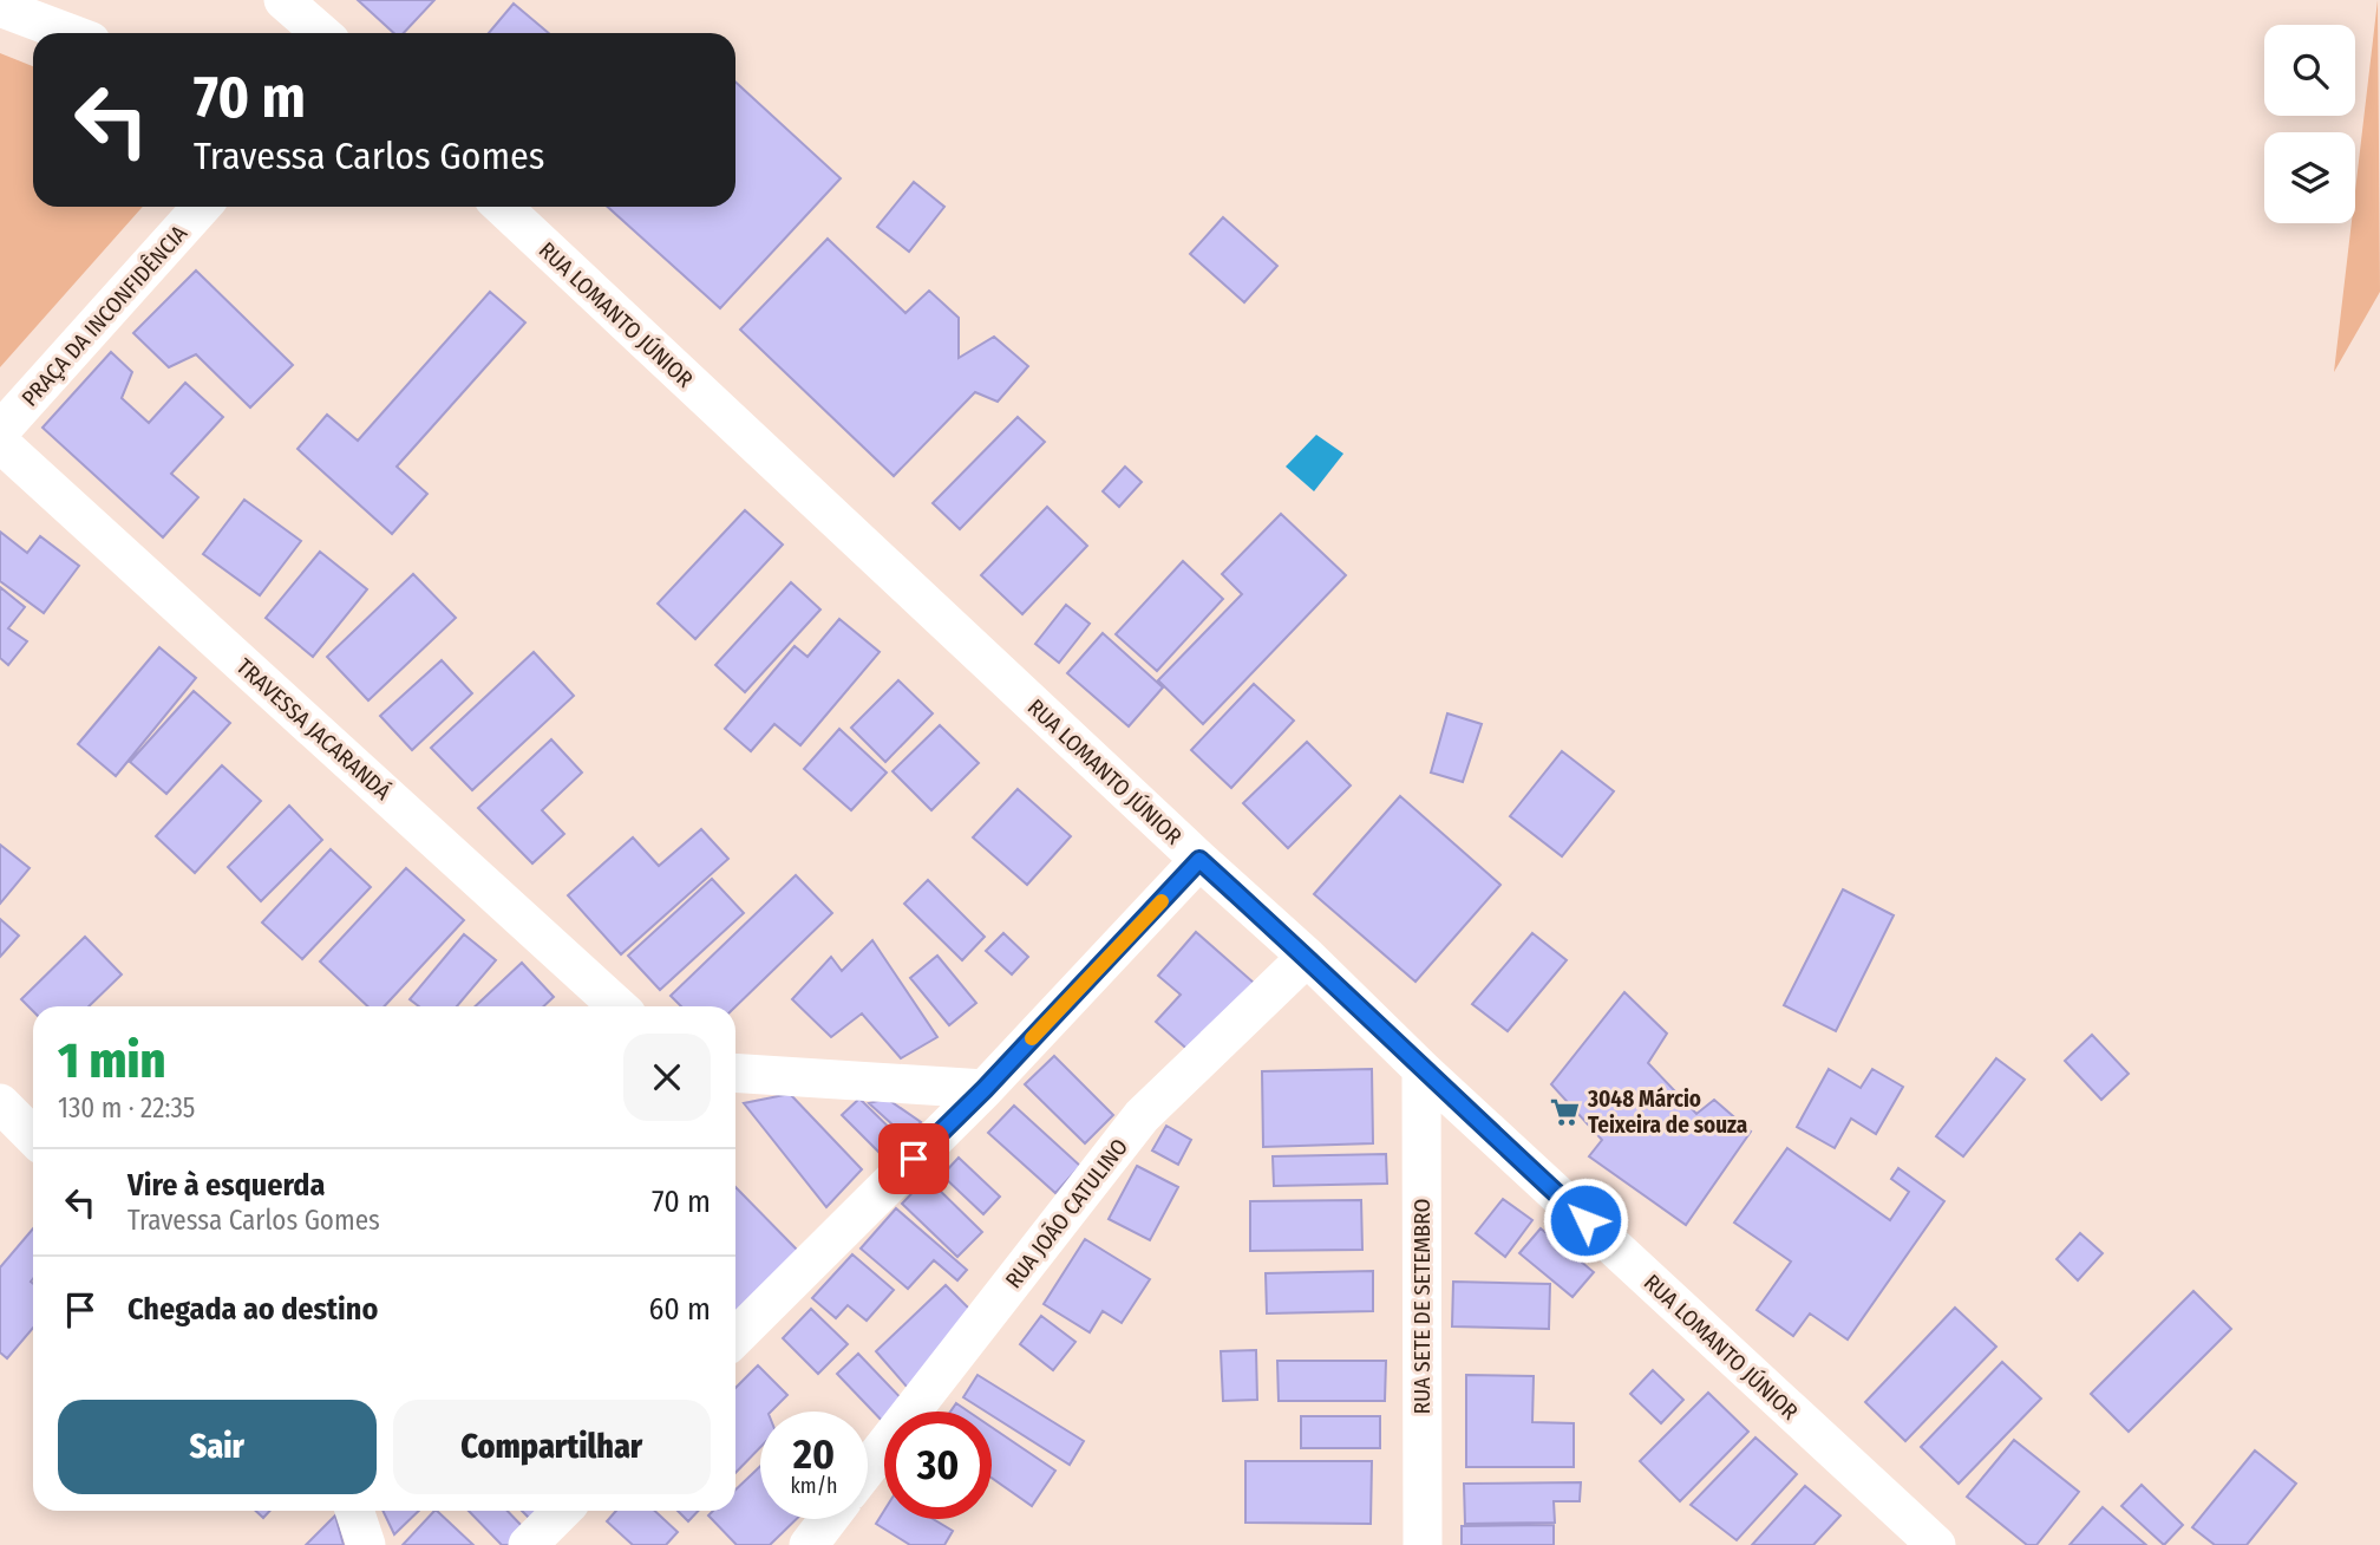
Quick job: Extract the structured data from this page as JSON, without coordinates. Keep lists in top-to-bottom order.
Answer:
{
  "streets": {
    "street": [
      "RUA LOMANTO JÚNIOR",
      "PRAÇA DA INCONFIDÊNCIA",
      "TRAVESSA JACARANDÁ",
      "RUA JOÃO CATULINO",
      "RUA SETE DE SETEMBRO"
    ]
  },
  "crossings": [
    ["RUA LOMANTO JÚNIOR", "RUA JOÃO CATULINO"],
    ["RUA LOMANTO JÚNIOR", "RUA SETE DE SETEMBRO"]
  ],
  "places": {
    "supermarket": ["3048 Márcio Teixeira de souza"]
  },
  "page": {
    "turn": ["70 m", "Travessa Carlos Gomes"],
    "heading": ["1 min", "130 m · 22:35"],
    "list": [
      {
        "name": "Vire à esquerda",
        "note": "Travessa Carlos Gomes",
        "value": "70 m"
      },
      {
        "name": "Chegada ao destino",
        "value": "60 m"
      }
    ],
    "buttons": ["Sair", "Compartilhar"],
    "speed": "20 km/h",
    "limit": "30"
  }
}
